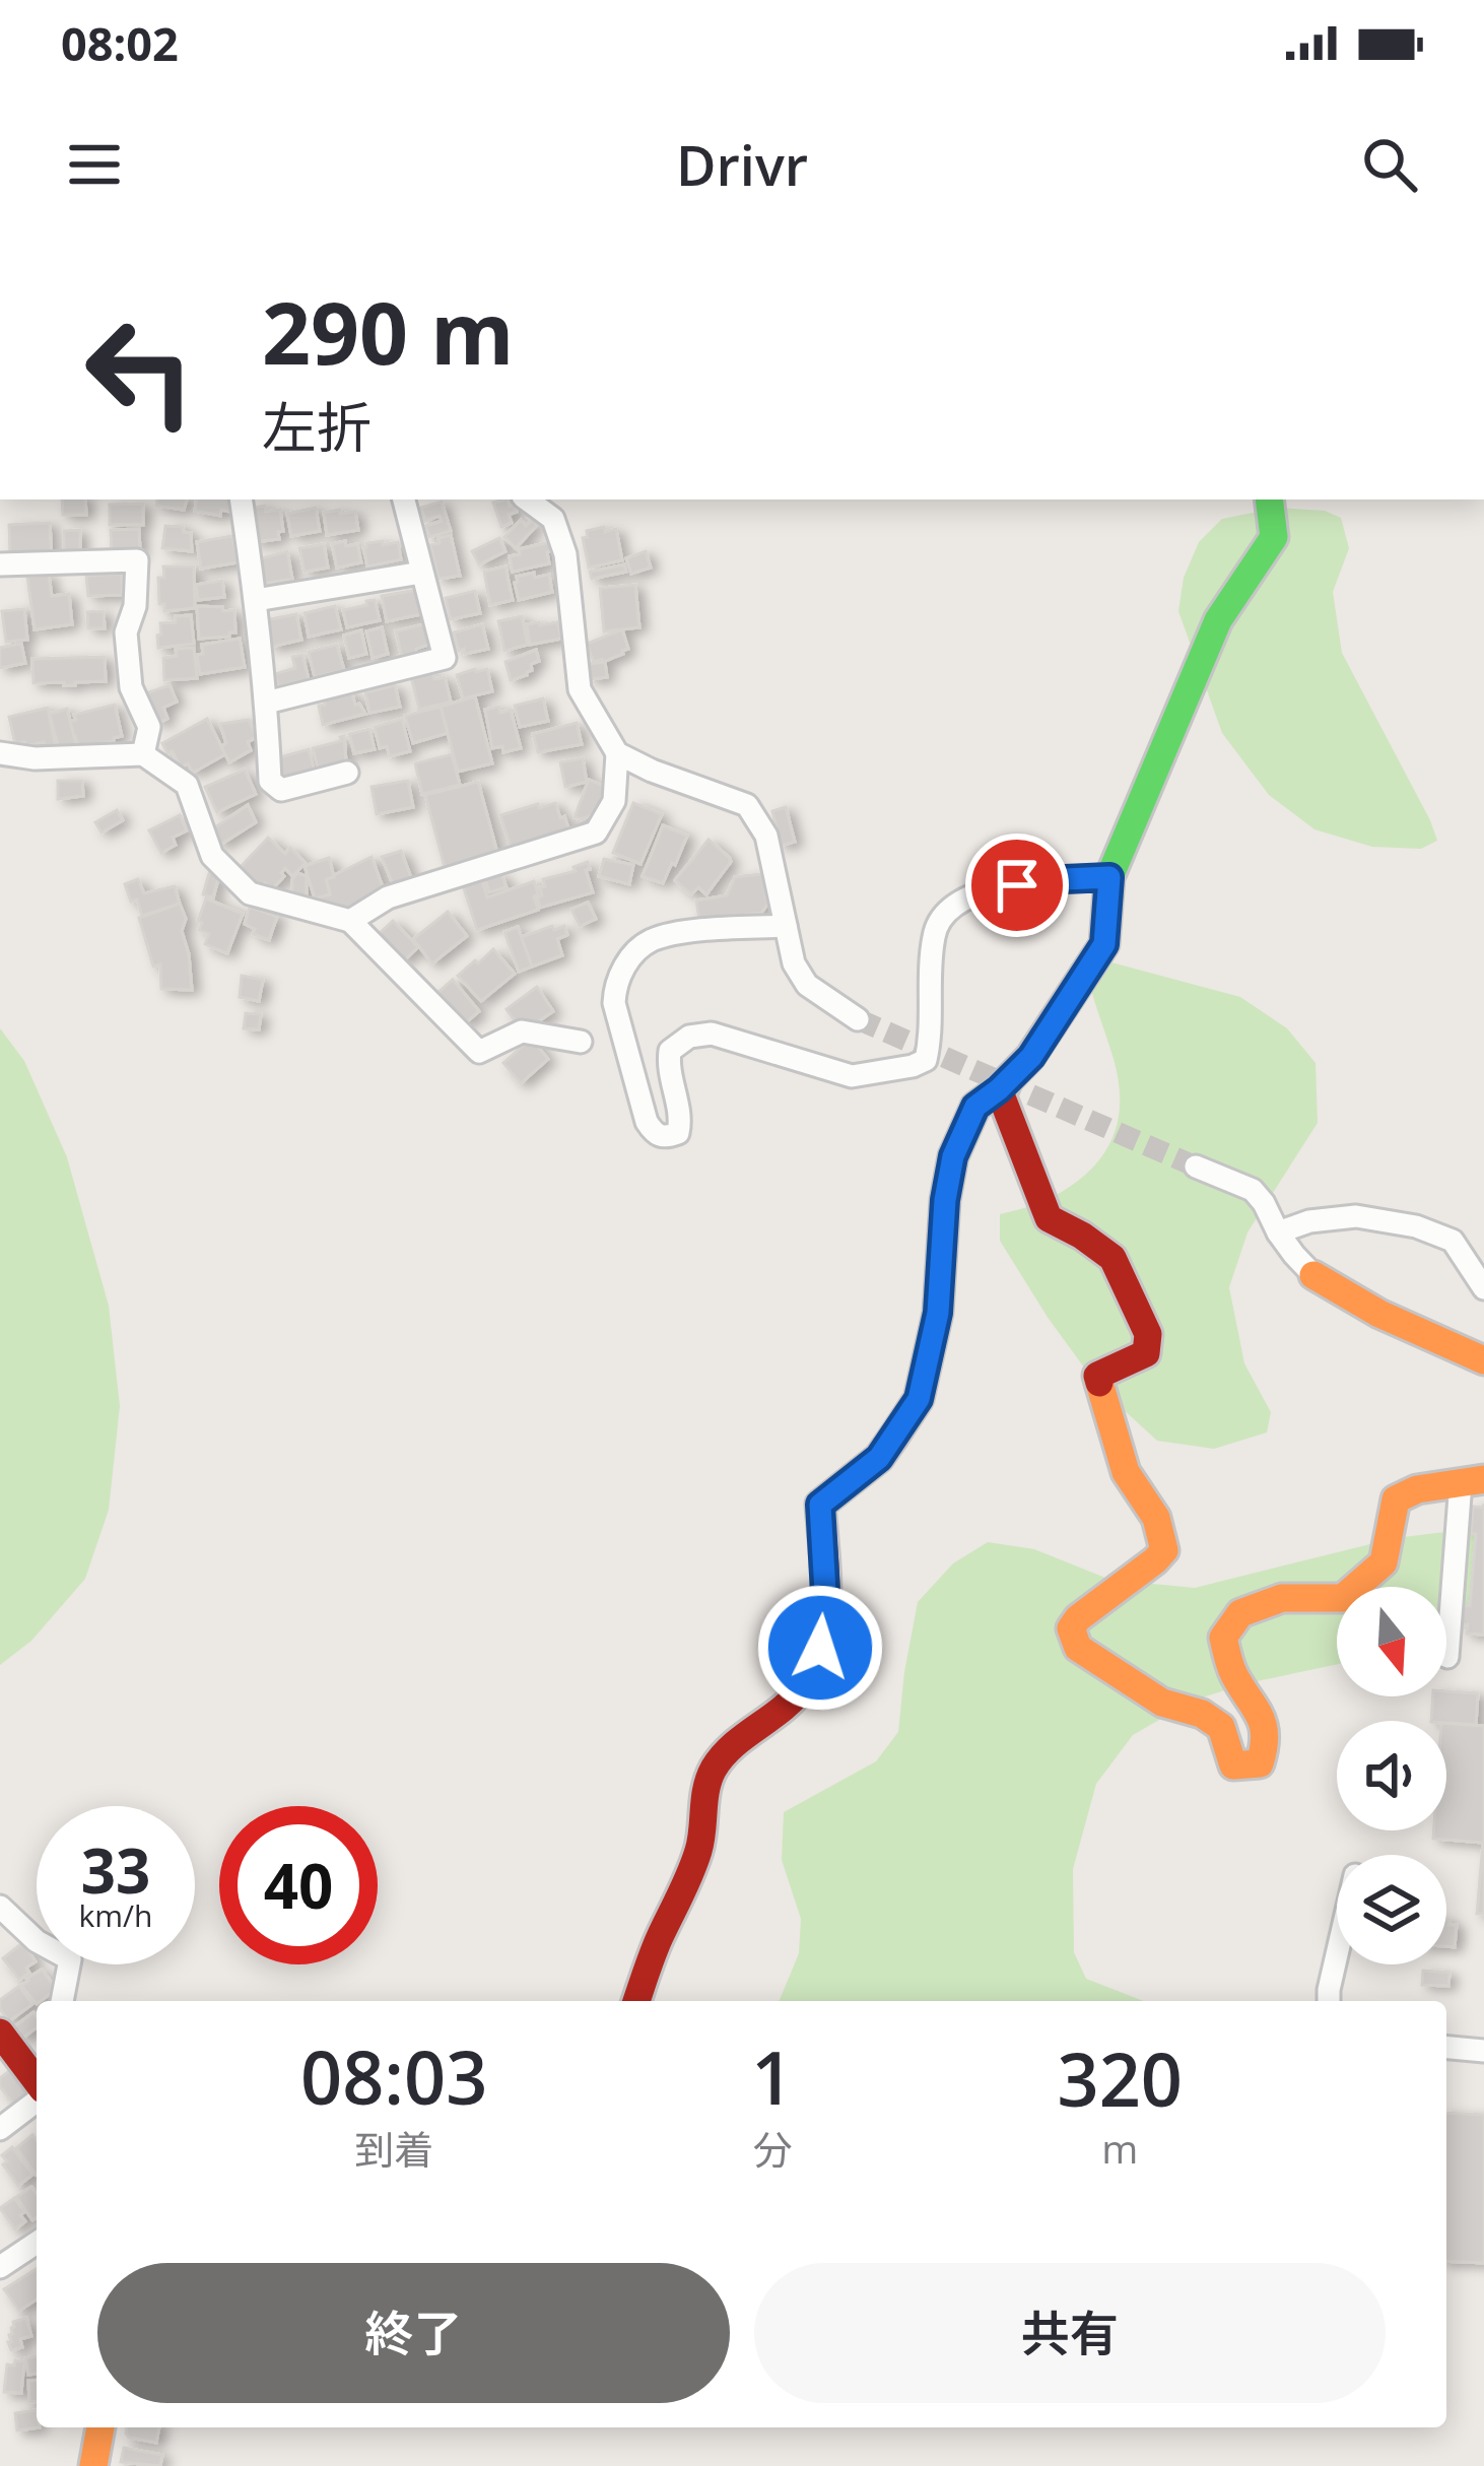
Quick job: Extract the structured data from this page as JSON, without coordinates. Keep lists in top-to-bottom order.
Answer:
{
  "north": "bottom",
  "page": {
    "status": "08:02",
    "header": "Drivr",
    "turn": ["290 m", "左折"],
    "speed": "33 km/h",
    "limit": "40",
    "eta": [
      "08:03",
      "到着",
      "1",
      "分",
      "320",
      "m"
    ],
    "buttons": ["終了", "共有"]
  }
}
